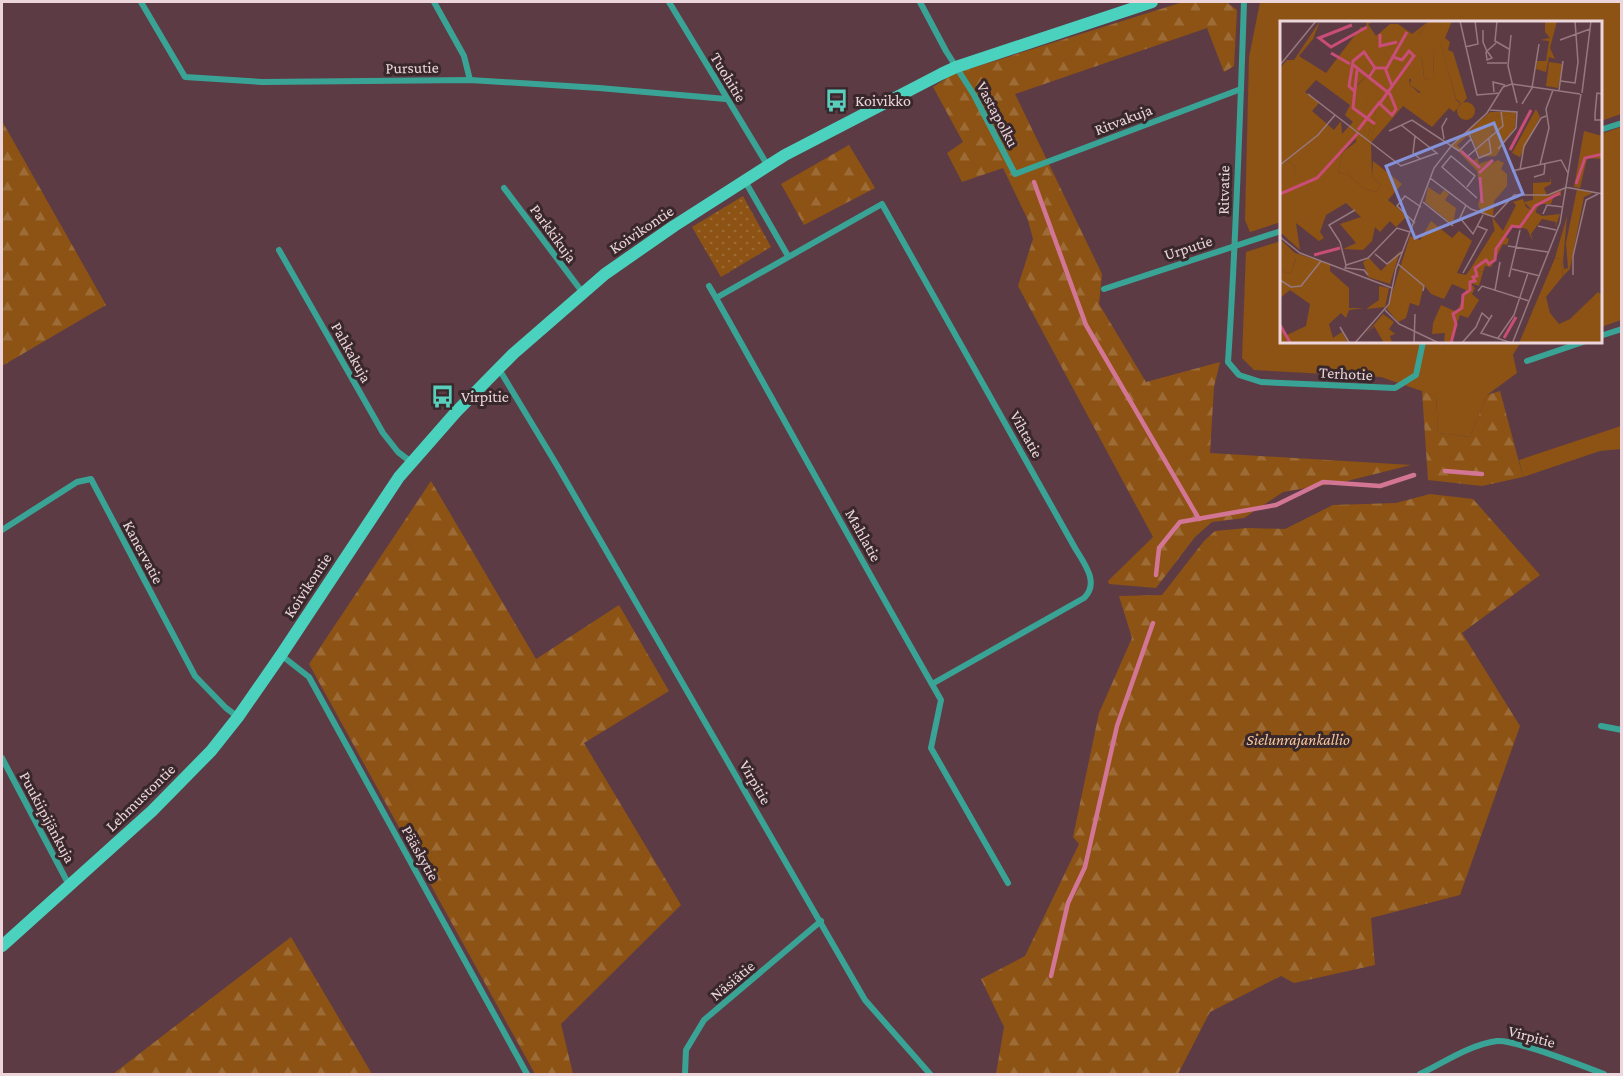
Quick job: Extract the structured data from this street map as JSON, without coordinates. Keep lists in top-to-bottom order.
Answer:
{
  "streets": {
    "main road": ["Koivikontie", "Lehmustontie"],
    "street": [
      "Pursutie",
      "Tuohitie",
      "Vastapolku",
      "Ritvakuja",
      "Ritvatie",
      "Parkkikuja",
      "Urputie",
      "Pahkakuja",
      "Terhotie",
      "Vihtatie",
      "Mahlatie",
      "Kanervatie",
      "Virpitie",
      "Puukiipijänkuja",
      "Pääskytie",
      "Näsiätie"
    ]
  },
  "crossings": [
    ["Pursutie", "Tuohitie"],
    ["Tuohitie", "Koivikontie"],
    ["Vastapolku", "Ritvakuja"],
    ["Vastapolku", "Koivikontie"],
    ["Ritvakuja", "Ritvatie"],
    ["Ritvatie", "Urputie"],
    ["Ritvatie", "Terhotie"],
    ["Koivikontie", "Parkkikuja"],
    ["Koivikontie", "Pahkakuja"],
    ["Koivikontie", "Virpitie"],
    ["Koivikontie", "Lehmustontie"],
    ["Koivikontie", "Pääskytie"],
    ["Vihtatie", "Mahlatie"],
    ["Kanervatie", "Lehmustontie"],
    ["Virpitie", "Näsiätie"],
    ["Lehmustontie", "Puukiipijänkuja"],
    ["Lehmustontie", "Pääskytie"]
  ],
  "parks": ["Sielunrajankallio"],
  "places": {
    "bus stop": ["Koivikko", "Virpitie"]
  }
}
